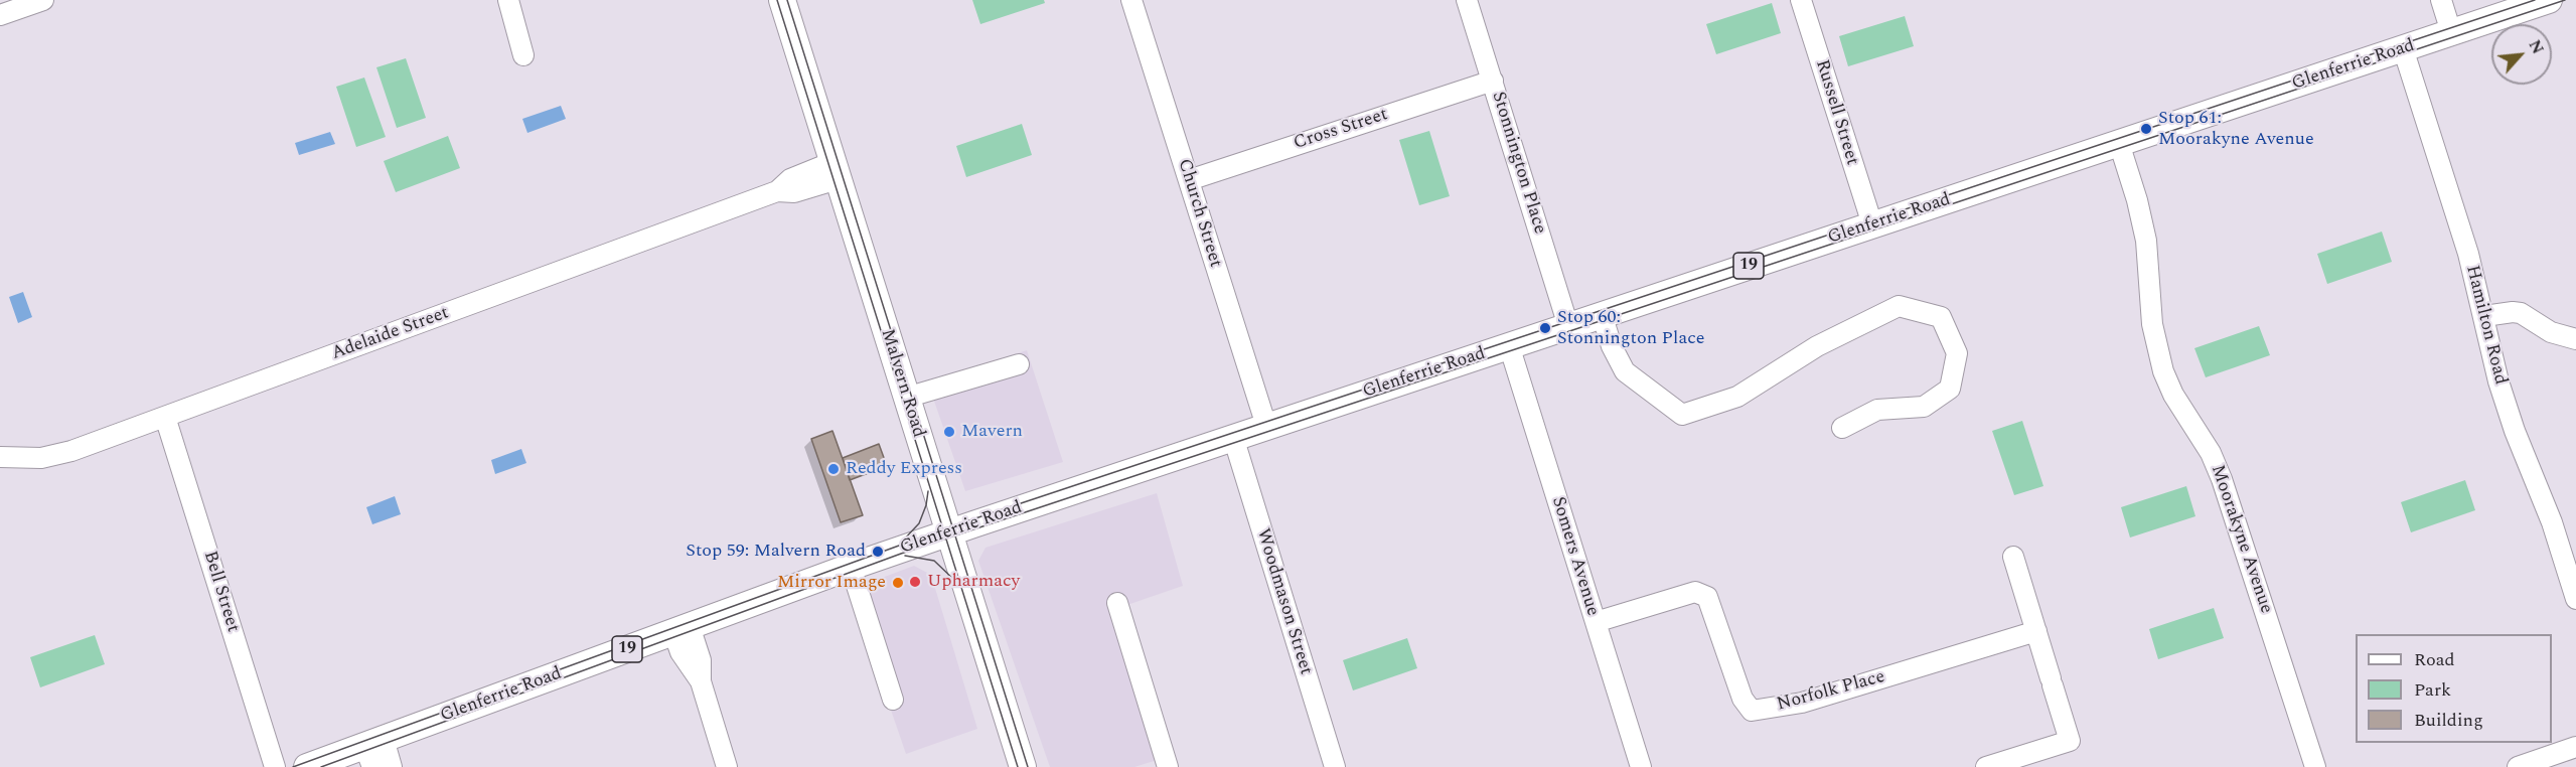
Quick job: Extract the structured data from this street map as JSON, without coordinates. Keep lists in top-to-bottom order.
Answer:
{
  "streets": {
    "main road": ["Glenferrie Road", "19", "Malvern Road"],
    "street": [
      "Russell Street",
      "Cross Street",
      "Stonnington Place",
      "Church Street",
      "Hamilton Road",
      "Adelaide Street",
      "Moorakyne Avenue",
      "Somers Avenue",
      "Bell Street",
      "Woodmason Street",
      "Norfolk Place"
    ]
  },
  "crossings": [
    ["Glenferrie Road", "Russell Street"],
    ["Glenferrie Road", "Stonnington Place"],
    ["Glenferrie Road", "Church Street"],
    ["Glenferrie Road", "Hamilton Road"],
    ["Glenferrie Road", "Malvern Road"],
    ["Glenferrie Road", "Moorakyne Avenue"],
    ["Glenferrie Road", "Somers Avenue"],
    ["Glenferrie Road", "Woodmason Street"],
    ["Cross Street", "Stonnington Place"],
    ["Cross Street", "Church Street"],
    ["Adelaide Street", "Malvern Road"],
    ["Adelaide Street", "Bell Street"],
    ["Somers Avenue", "Norfolk Place"]
  ],
  "places": [
    "Stop 61: Moorakyne Avenue",
    "Stop 60: Stonnington Place",
    "Mavern",
    "Reddy Express",
    "Stop 59: Malvern Road",
    "Upharmacy",
    "Mirror Image"
  ],
  "legend": ["Road", "Park", "Building"],
  "north": "top right"
}
